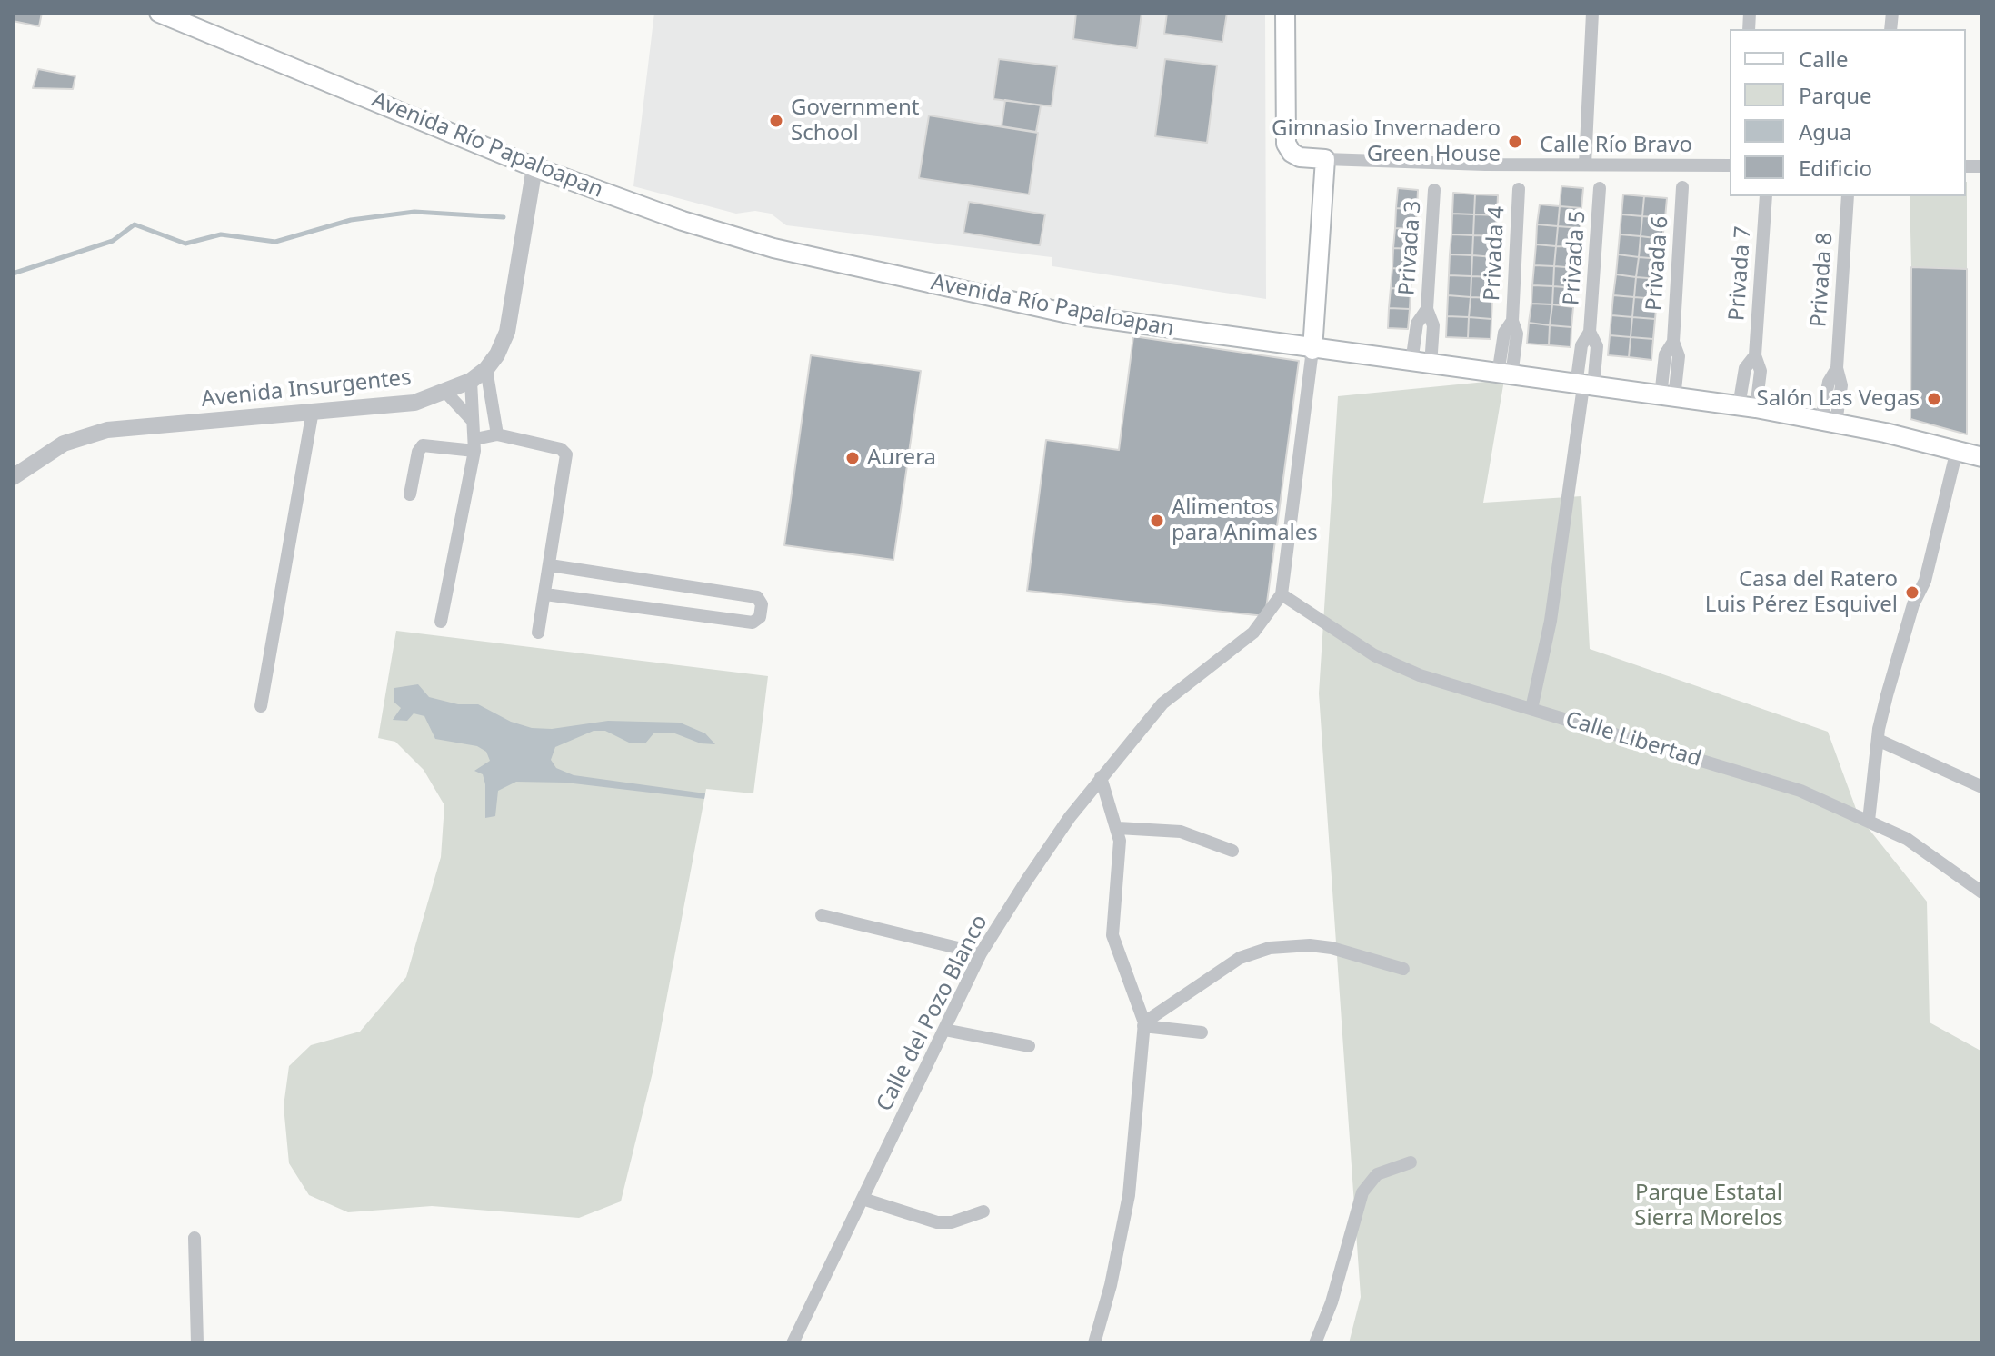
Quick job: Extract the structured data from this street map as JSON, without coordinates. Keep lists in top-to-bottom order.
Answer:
{
  "streets": {
    "main road": ["Avenida Río Papaloapan"],
    "street": [
      "Calle Río Bravo",
      "Privada 3",
      "Privada 4",
      "Privada 5",
      "Privada 6",
      "Privada 7",
      "Privada 8",
      "Avenida Insurgentes",
      "Calle Libertad",
      "Calle del Pozo Blanco"
    ]
  },
  "crossings": [
    ["Avenida Río Papaloapan", "Privada 3"],
    ["Avenida Río Papaloapan", "Privada 4"],
    ["Avenida Río Papaloapan", "Privada 5"],
    ["Avenida Río Papaloapan", "Privada 6"],
    ["Avenida Río Papaloapan", "Privada 7"],
    ["Avenida Río Papaloapan", "Privada 8"],
    ["Avenida Río Papaloapan", "Avenida Insurgentes"],
    ["Avenida Río Papaloapan", "Calle del Pozo Blanco"],
    ["Privada 5", "Calle Libertad"],
    ["Calle Libertad", "Calle del Pozo Blanco"]
  ],
  "parks": ["Parque Estatal Sierra Morelos"],
  "places": [
    "Government School",
    "Gimnasio Invernadero Green House",
    "Salón Las Vegas",
    "Aurera",
    "Alimentos para Animales",
    "Casa del Ratero Luis Pérez Esquivel"
  ],
  "legend": [
    "Calle",
    "Parque",
    "Agua",
    "Edificio"
  ]
}
